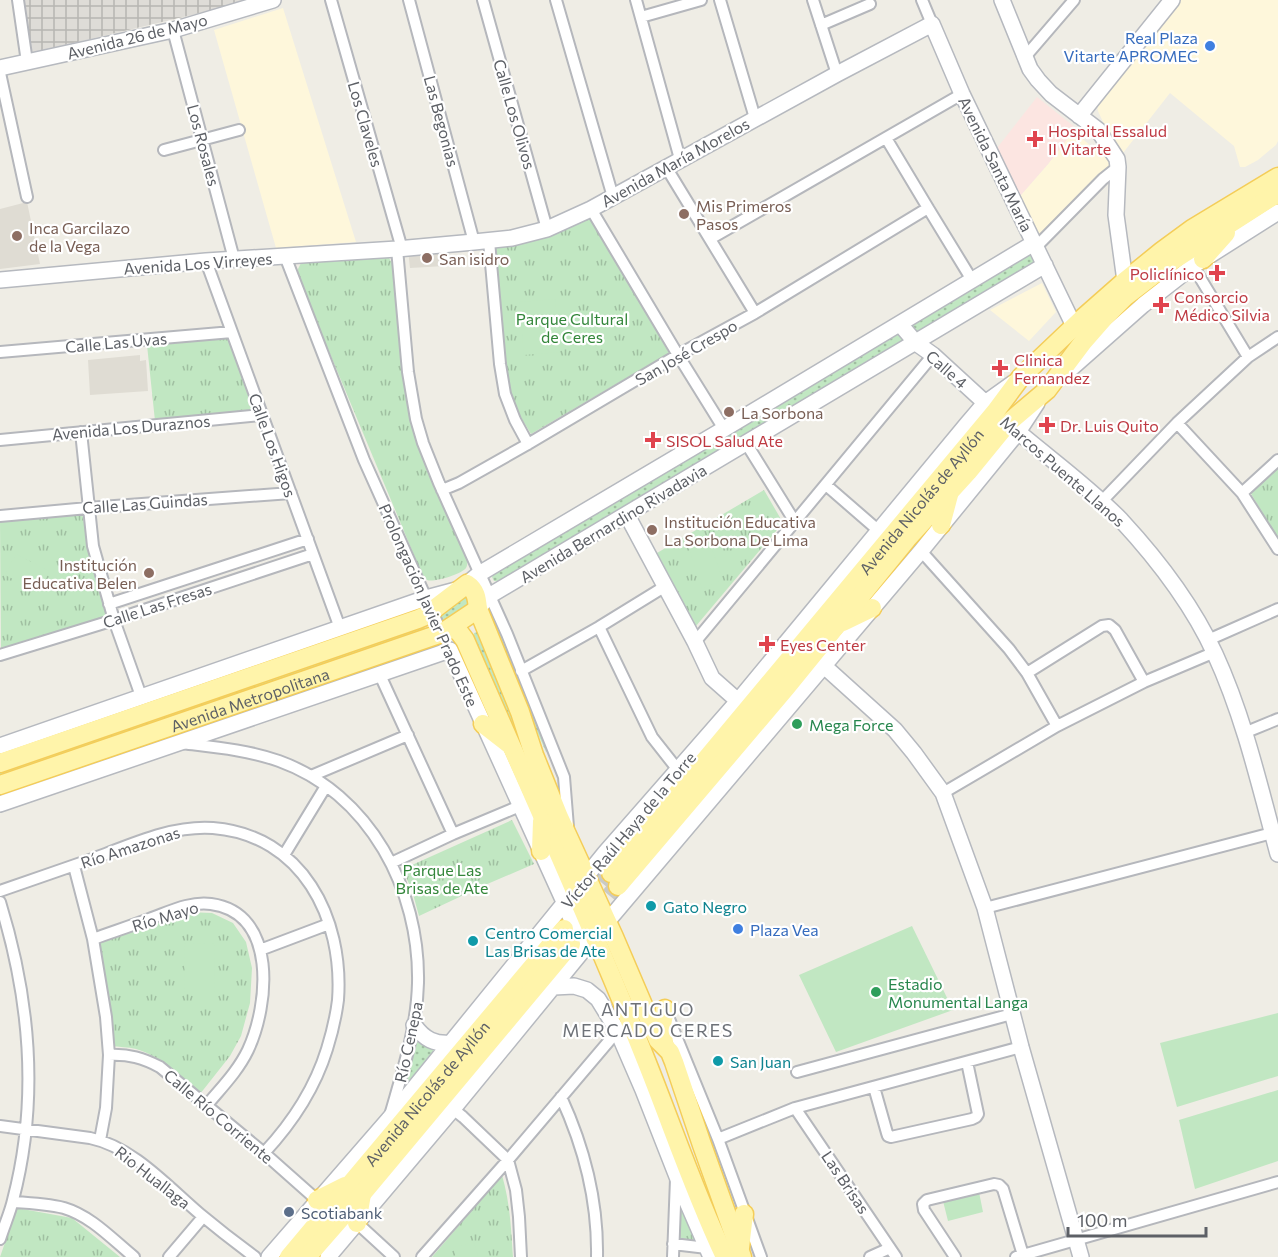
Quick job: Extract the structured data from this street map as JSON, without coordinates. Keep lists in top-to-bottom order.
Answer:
{
  "streets": {
    "main road": ["Avenida Nicolás de Ayllón", "Prolongación Javier Prado Este", "Avenida Metropolitana"],
    "street": [
      "Avenida 26 de Mayo",
      "Calle Los Olivos",
      "Las Begonias",
      "Los Claveles",
      "Los Rosales",
      "Avenida María Morelos",
      "Avenida Santa María",
      "Avenida Los Virreyes",
      "Calle Las Uvas",
      "San José Crespo",
      "Calle 4",
      "Avenida Los Duraznos",
      "Calle Los Higos",
      "Marcos Puente Llanos",
      "Calle Las Guindas",
      "Avenida Bernardino Rivadavia",
      "Calle Las Fresas",
      "Víctor Raúl Haya de la Torre",
      "Río Amazonas",
      "Río Mayo",
      "Río Cenepa",
      "Calle Río Corriente",
      "Rio Huallaga",
      "Las Brisas"
    ]
  },
  "crossings": [
    ["Avenida 26 de Mayo", "Los Rosales"],
    ["Calle Los Olivos", "Avenida María Morelos"],
    ["Las Begonias", "Avenida María Morelos"],
    ["Las Begonias", "San José Crespo"],
    ["Los Claveles", "Avenida María Morelos"],
    ["Los Claveles", "Avenida Los Virreyes"],
    ["Los Claveles", "Prolongación Javier Prado Este"],
    ["Los Rosales", "Avenida Los Virreyes"],
    ["Avenida María Morelos", "Avenida Santa María"],
    ["Avenida María Morelos", "Avenida Los Virreyes"],
    ["Avenida María Morelos", "Prolongación Javier Prado Este"],
    ["Avenida Santa María", "Avenida Nicolás de Ayllón"],
    ["Avenida Santa María", "Avenida Bernardino Rivadavia"],
    ["Avenida Los Virreyes", "Calle Los Higos"],
    ["Avenida Los Virreyes", "Prolongación Javier Prado Este"],
    ["Calle Las Uvas", "Calle Los Higos"],
    ["San José Crespo", "Prolongación Javier Prado Este"],
    ["Calle 4", "Marcos Puente Llanos"],
    ["Calle 4", "Avenida Nicolás de Ayllón"],
    ["Calle 4", "Avenida Bernardino Rivadavia"],
    ["Calle 4", "Víctor Raúl Haya de la Torre"],
    ["Avenida Los Duraznos", "Calle Los Higos"],
    ["Calle Los Higos", "Calle Las Guindas"],
    ["Calle Los Higos", "Calle Las Fresas"],
    ["Calle Los Higos", "Avenida Metropolitana"],
    ["Marcos Puente Llanos", "Avenida Nicolás de Ayllón"],
    ["Marcos Puente Llanos", "Víctor Raúl Haya de la Torre"],
    ["Avenida Nicolás de Ayllón", "Prolongación Javier Prado Este"],
    ["Avenida Nicolás de Ayllón", "Víctor Raúl Haya de la Torre"],
    ["Avenida Bernardino Rivadavia", "Prolongación Javier Prado Este"],
    ["Avenida Bernardino Rivadavia", "Avenida Metropolitana"],
    ["Prolongación Javier Prado Este", "Avenida Metropolitana"],
    ["Prolongación Javier Prado Este", "Víctor Raúl Haya de la Torre"],
    ["Avenida Metropolitana", "Río Cenepa"],
    ["Víctor Raúl Haya de la Torre", "Río Cenepa"],
    ["Víctor Raúl Haya de la Torre", "Calle Río Corriente"],
    ["Río Amazonas", "Calle Río Corriente"],
    ["Río Mayo", "Calle Río Corriente"]
  ],
  "districts": ["ANTIGUO MERCADO CERES"],
  "parks": ["Parque Cultural de Ceres", "Parque Las Brisas de Ate"],
  "places": {
    "other": [
      "Real Plaza Vitarte APROMEC",
      "Mis Primeros Pasos",
      "Inca Garcilazo de la Vega",
      "San isidro",
      "La Sorbona",
      "Institución Educativa La Sorbona De Lima",
      "Institución Educativa Belen",
      "Mega Force",
      "Gato Negro",
      "Plaza Vea",
      "Centro Comercial Las Brisas de Ate",
      "Estadio Monumental Langa",
      "San Juan",
      "Scotiabank"
    ],
    "health": [
      "Hospital Essalud II Vitarte",
      "Policlínico",
      "Consorcio Médico Silvia",
      "Clinica Fernandez",
      "Dr. Luis Quito",
      "SISOL Salud Ate",
      "Eyes Center"
    ]
  },
  "scale_bar": "100 m"
}
